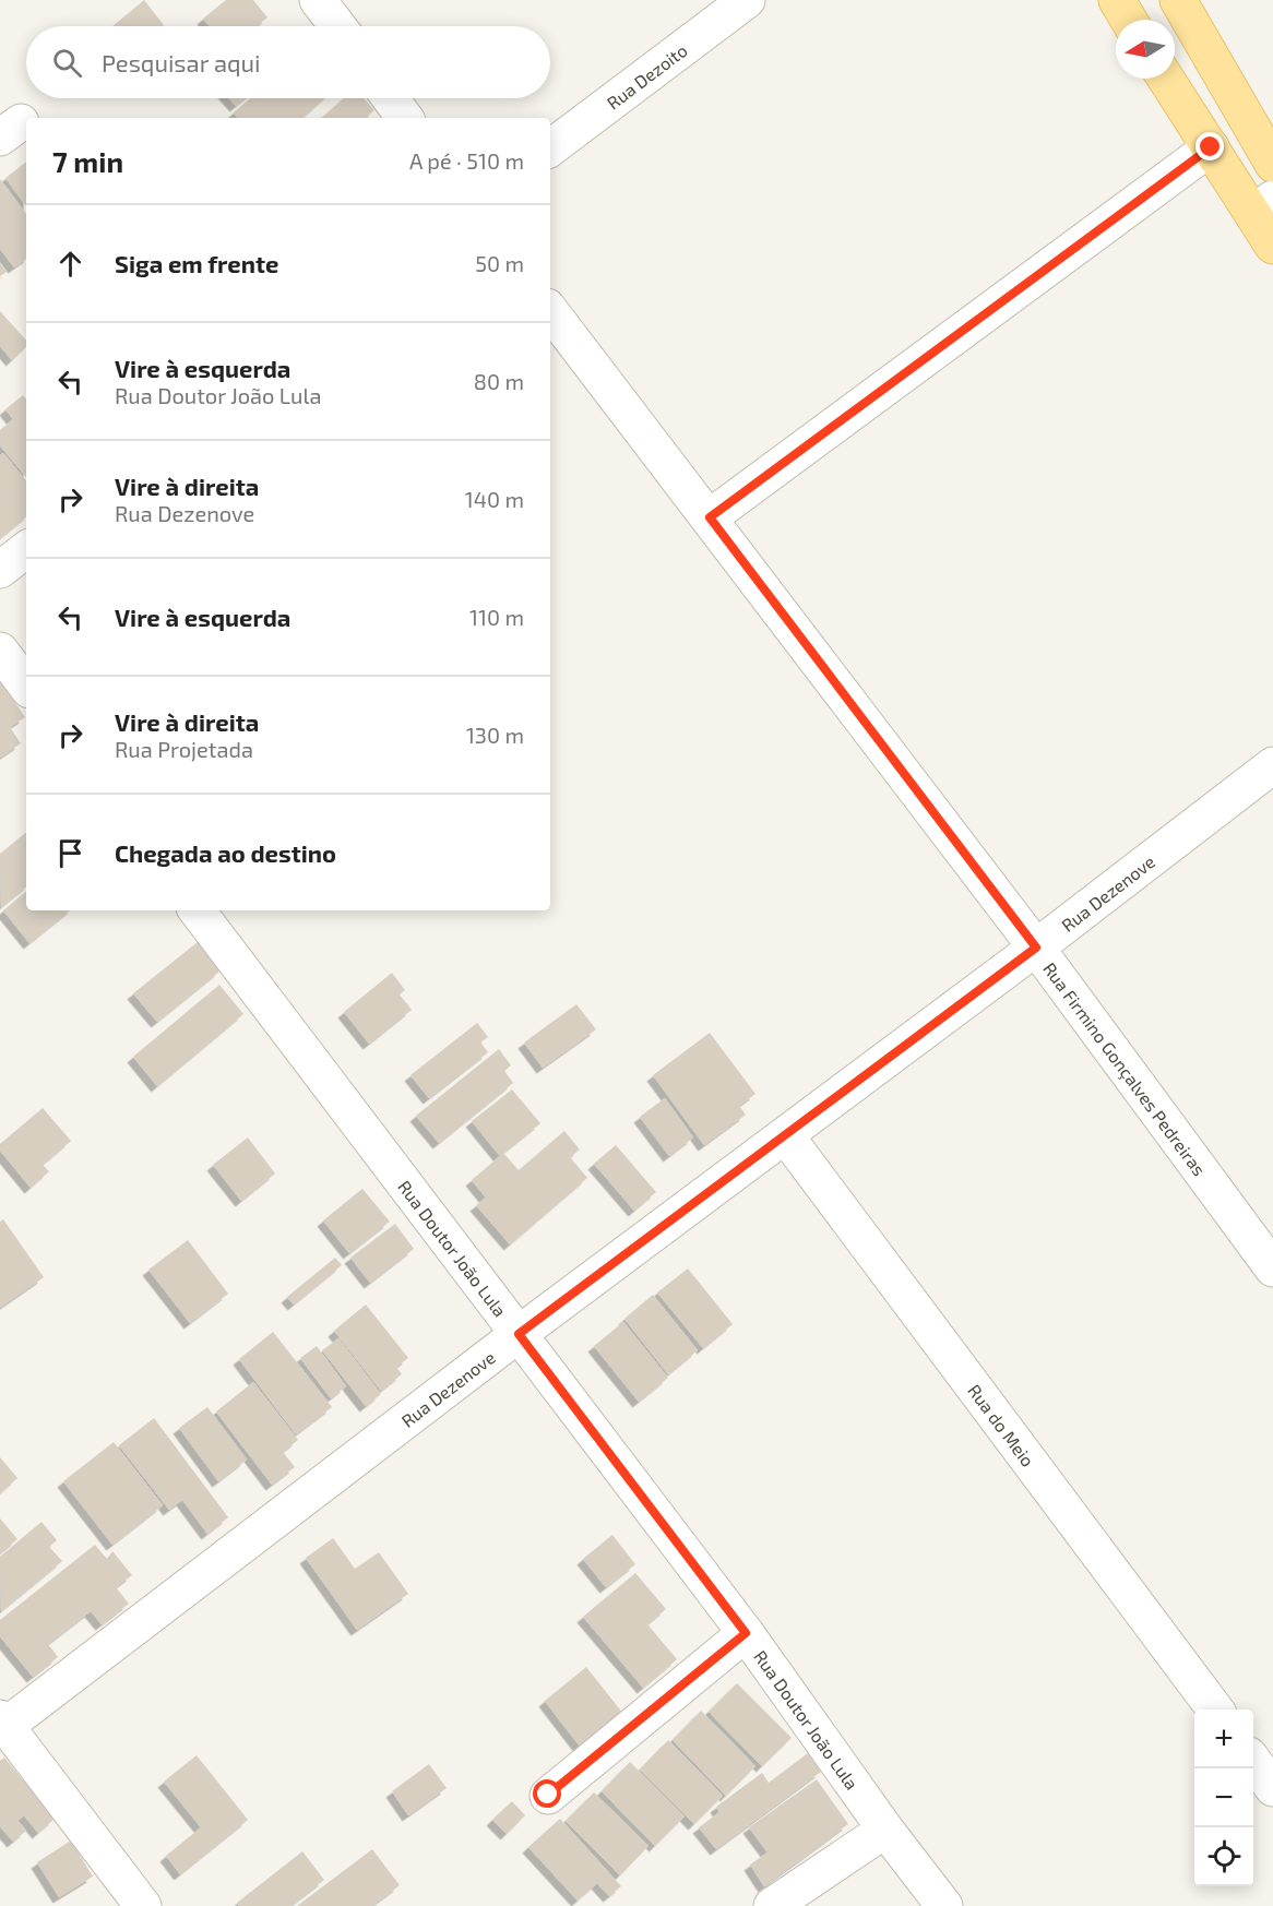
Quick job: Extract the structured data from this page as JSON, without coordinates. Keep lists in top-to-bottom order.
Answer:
{
  "streets": {
    "street": [
      "Rua Dezoito",
      "Rua Dezenove",
      "Rua Firmino Gonçalves Pedreiras",
      "Rua Doutor João Lula",
      "Rua do Meio"
    ]
  },
  "crossings": [
    ["Rua Dezenove", "Rua Firmino Gonçalves Pedreiras"],
    ["Rua Dezenove", "Rua Doutor João Lula"],
    ["Rua Dezenove", "Rua do Meio"]
  ],
  "north": "left",
  "page": {
    "search": "Pesquisar aqui",
    "heading": ["7 min", "A pé · 510 m"],
    "list": [
      ["Siga em frente", "50 m"],
      ["Vire à esquerda", "Rua Doutor João Lula", "80 m"],
      ["Vire à direita", "Rua Dezenove", "140 m"],
      ["Vire à esquerda", "110 m"],
      ["Vire à direita", "Rua Projetada", "130 m"],
      "Chegada ao destino"
    ],
    "map_buttons": ["+", "−"]
  }
}
